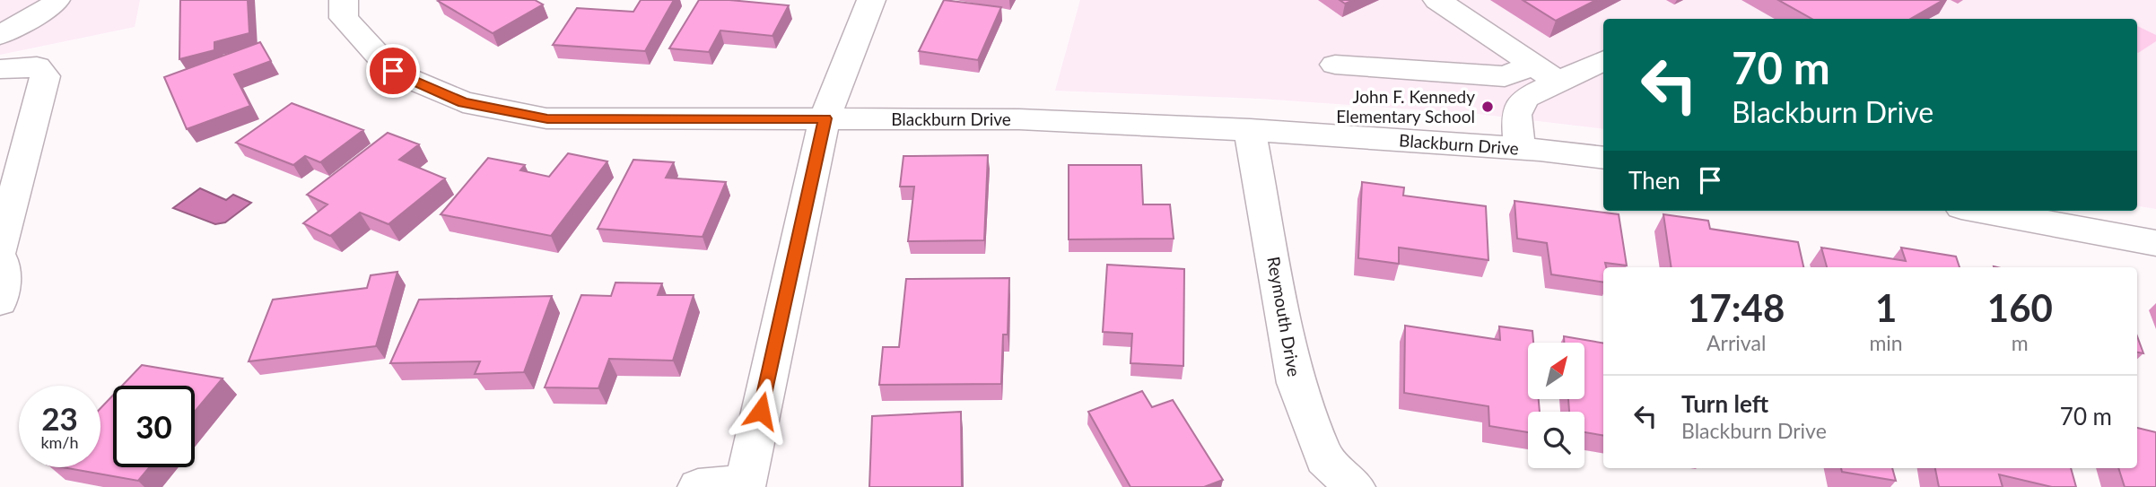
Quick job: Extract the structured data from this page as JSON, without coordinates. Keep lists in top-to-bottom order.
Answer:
{
  "streets": {
    "street": ["Blackburn Drive", "Reymouth Drive"]
  },
  "crossings": [
    ["Blackburn Drive", "Reymouth Drive"]
  ],
  "places": ["John F. Kennedy Elementary School"],
  "north": "top right",
  "page": {
    "turn": ["70 m", "Blackburn Drive"],
    "then": "Then",
    "eta": [
      "17:48",
      "Arrival",
      "1",
      "min",
      "160",
      "m"
    ],
    "list": [
      {
        "name": "Turn left",
        "note": "Blackburn Drive",
        "value": "70 m"
      }
    ],
    "speed": "23 km/h",
    "limit": "30"
  }
}
